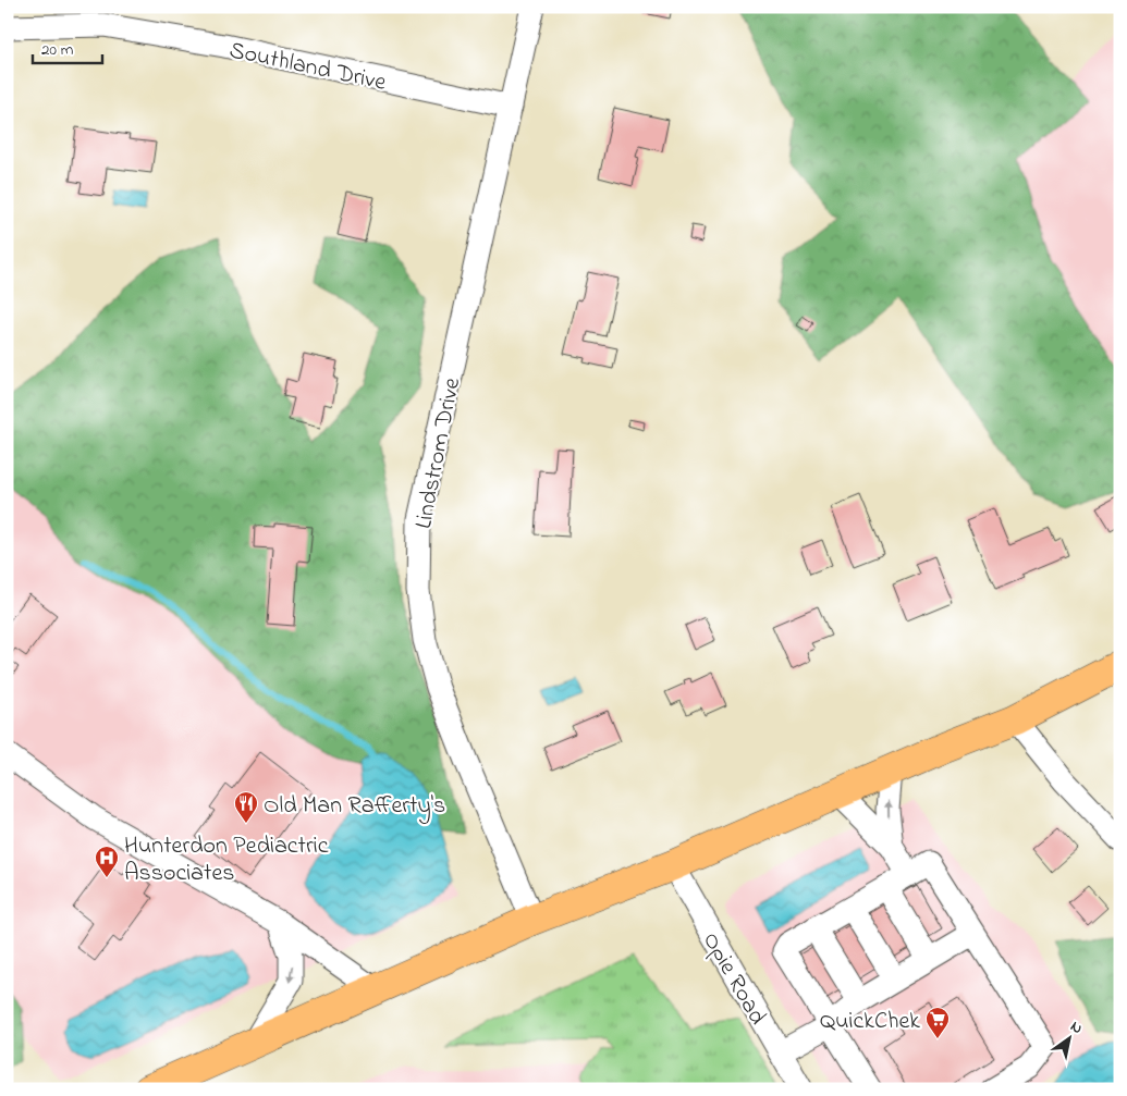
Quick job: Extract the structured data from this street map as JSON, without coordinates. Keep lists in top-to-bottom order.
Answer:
{
  "streets": {
    "street": ["Southland Drive", "Lindstrom Drive", "Opie Road"]
  },
  "crossings": [
    ["Southland Drive", "Lindstrom Drive"]
  ],
  "places": {
    "restaurant": ["Old Man Rafferty's"],
    "hospital": ["Hunterdon Pediactric Associates"],
    "supermarket": ["QuickChek"]
  },
  "scale_bar": "20 m",
  "north": "top right"
}
